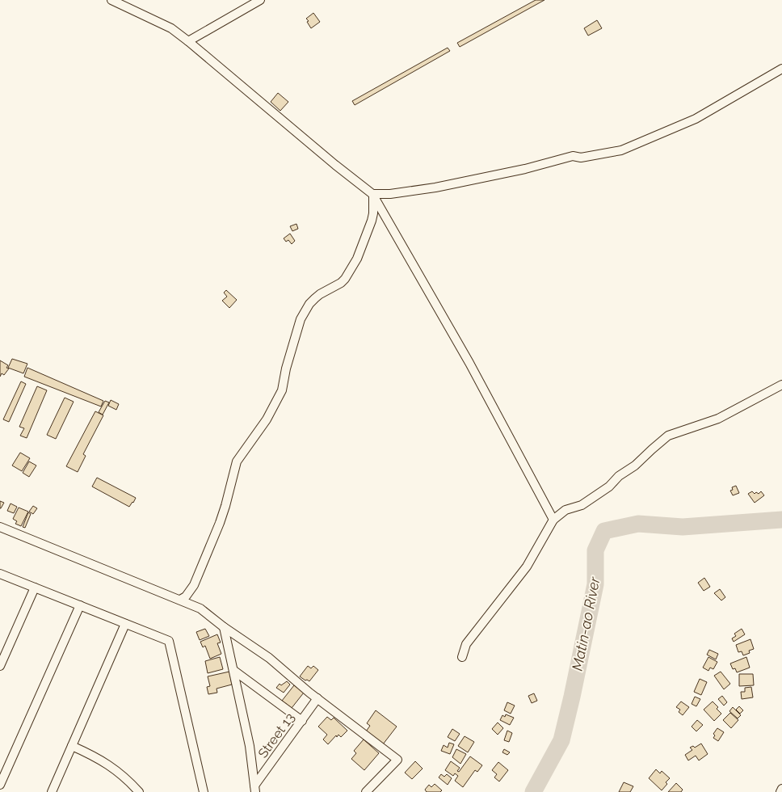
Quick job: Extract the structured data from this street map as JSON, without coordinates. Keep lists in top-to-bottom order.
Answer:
{
  "streets": {
    "street": ["Street 13"]
  },
  "water": ["Matin-ao River"]
}
